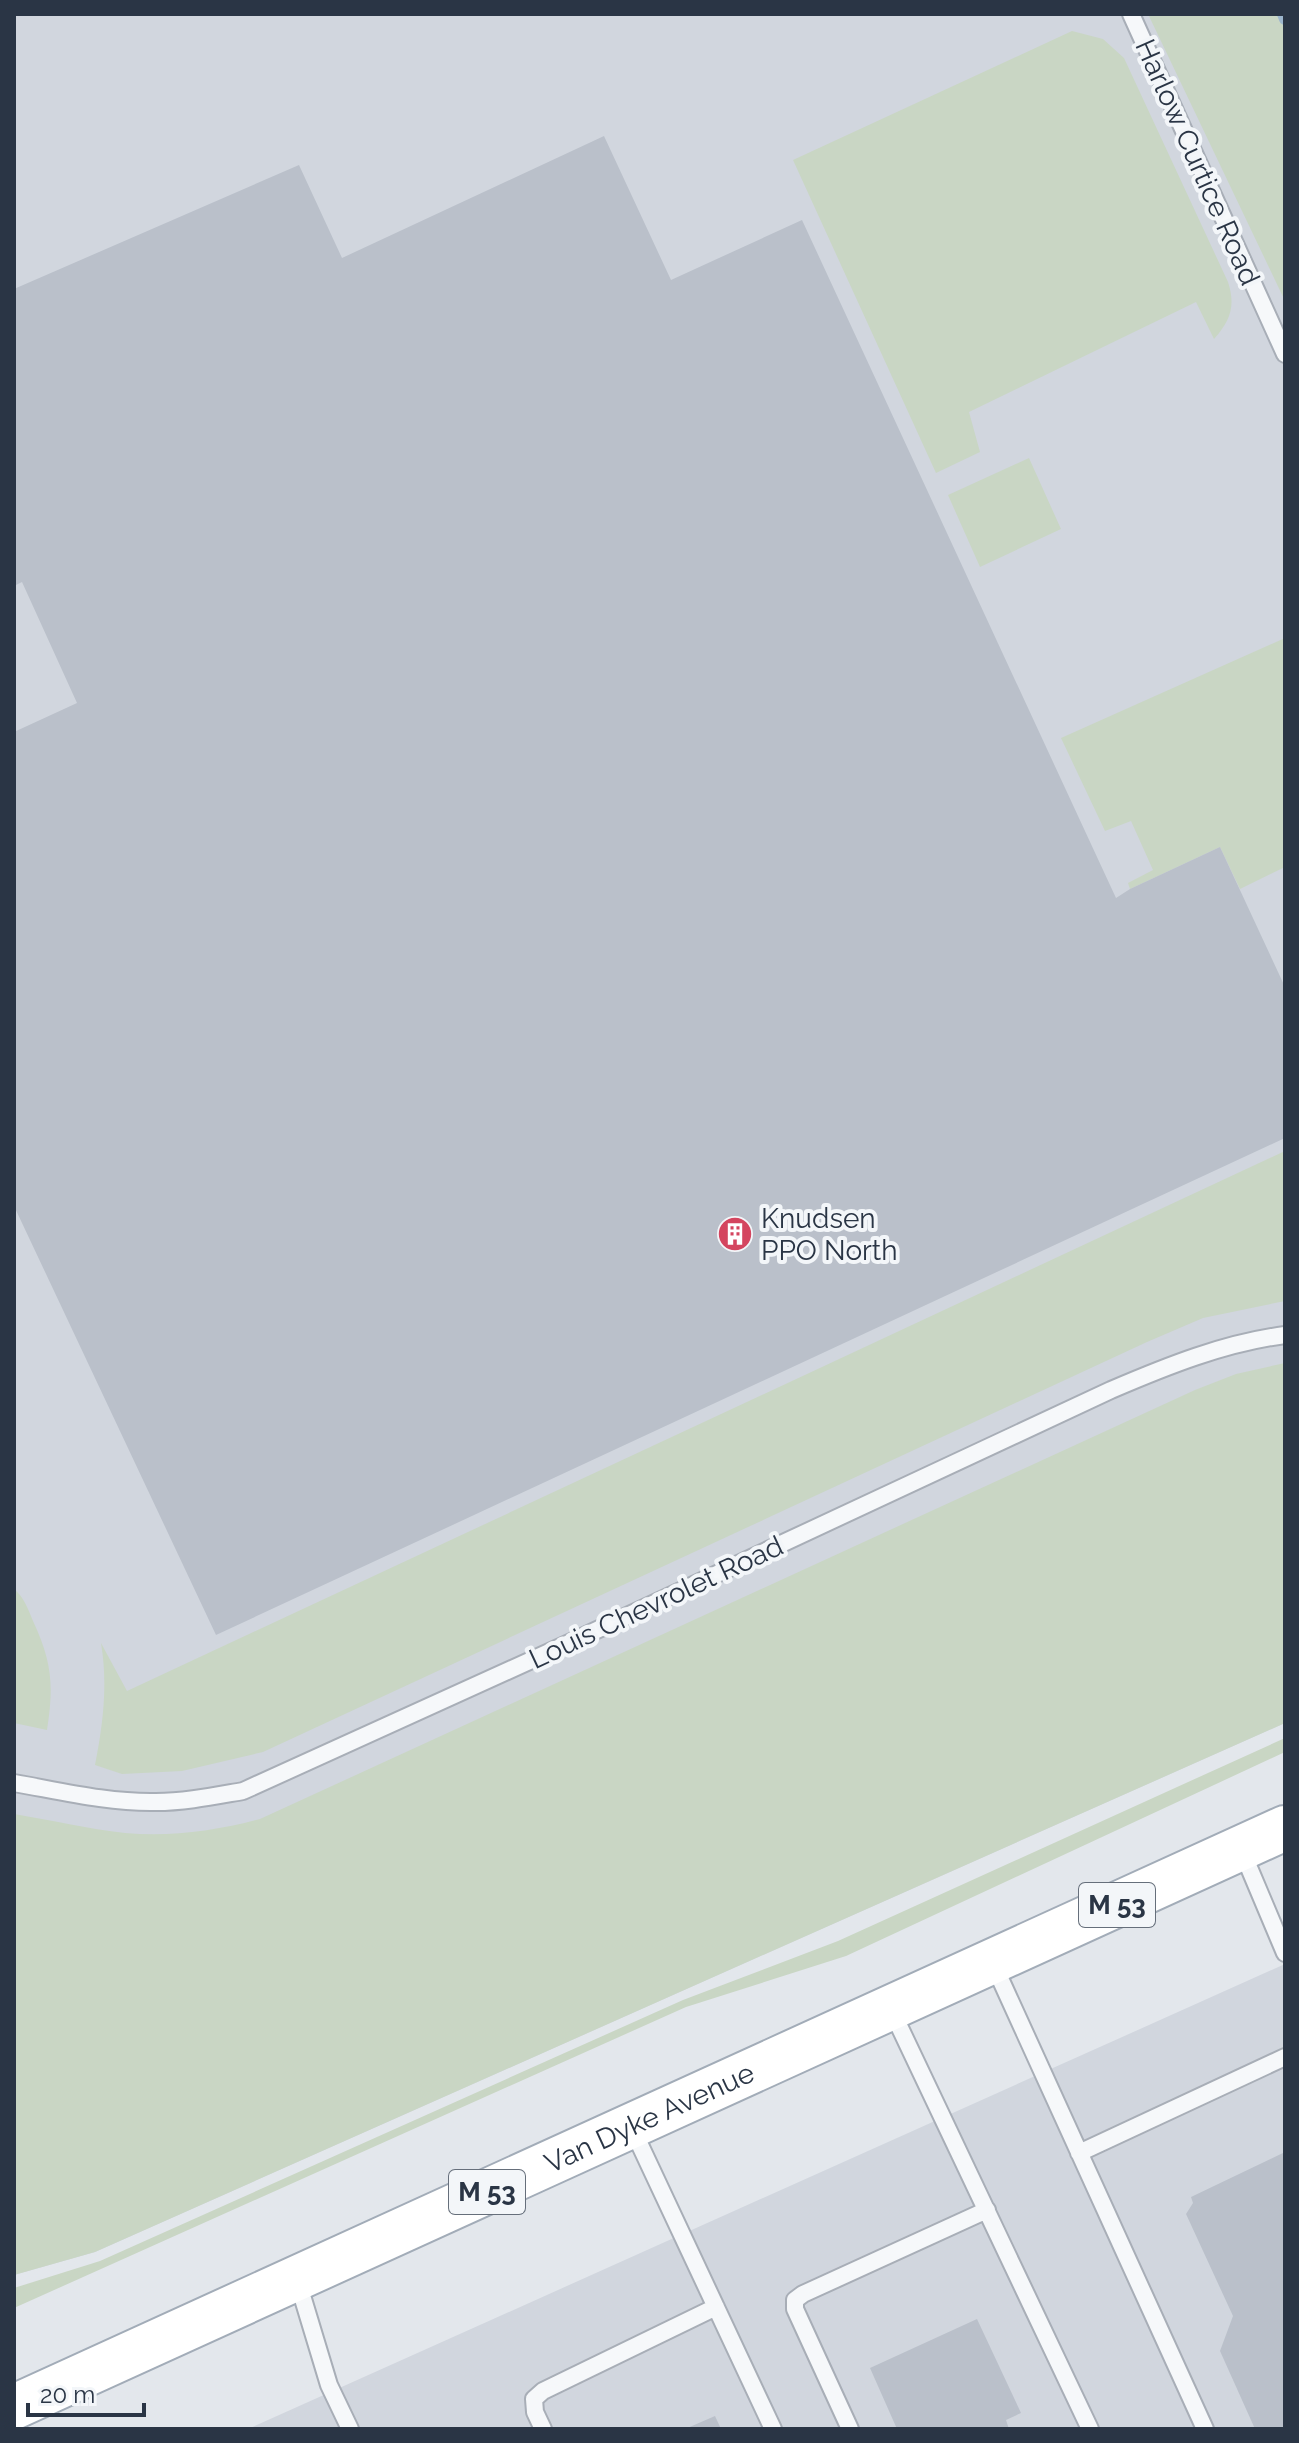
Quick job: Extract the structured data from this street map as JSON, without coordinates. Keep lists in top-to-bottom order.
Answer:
{
  "streets": {
    "main road": ["M 53", "Van Dyke Avenue"],
    "lane": ["Harlow Curtice Road", "Louis Chevrolet Road"]
  },
  "places": {
    "building": ["Knudsen PPO North"]
  },
  "scale_bar": "20 m"
}
